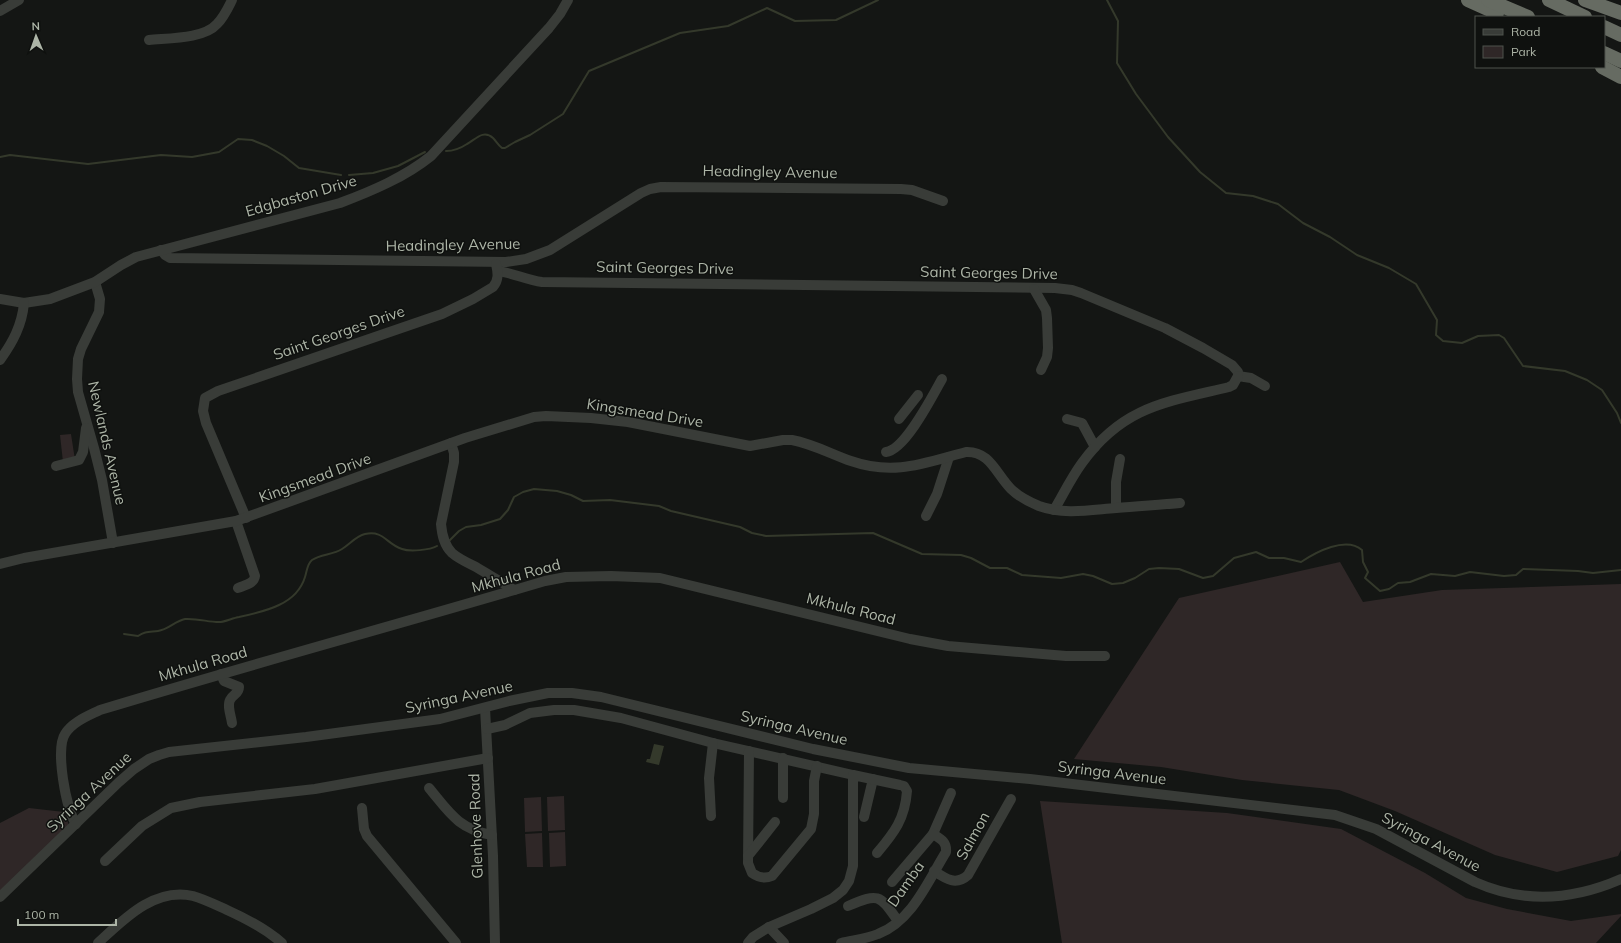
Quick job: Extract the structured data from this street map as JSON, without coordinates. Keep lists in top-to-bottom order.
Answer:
{
  "streets": {
    "street": [
      "Headingley Avenue",
      "Edgbaston Drive",
      "Saint Georges Drive",
      "Kingsmead Drive",
      "Newlands Avenue",
      "Mkhula Road",
      "Syringa Avenue",
      "Glenhove Road",
      "Salmon",
      "Damba"
    ]
  },
  "crossings": [
    ["Headingley Avenue", "Edgbaston Drive"],
    ["Headingley Avenue", "Saint Georges Drive"],
    ["Edgbaston Drive", "Newlands Avenue"],
    ["Saint Georges Drive", "Kingsmead Drive"],
    ["Kingsmead Drive", "Newlands Avenue"],
    ["Mkhula Road", "Syringa Avenue"],
    ["Syringa Avenue", "Glenhove Road"],
    ["Salmon", "Damba"]
  ],
  "legend": ["Road", "Park"],
  "scale_bar": "100 m",
  "north": "top"
}
